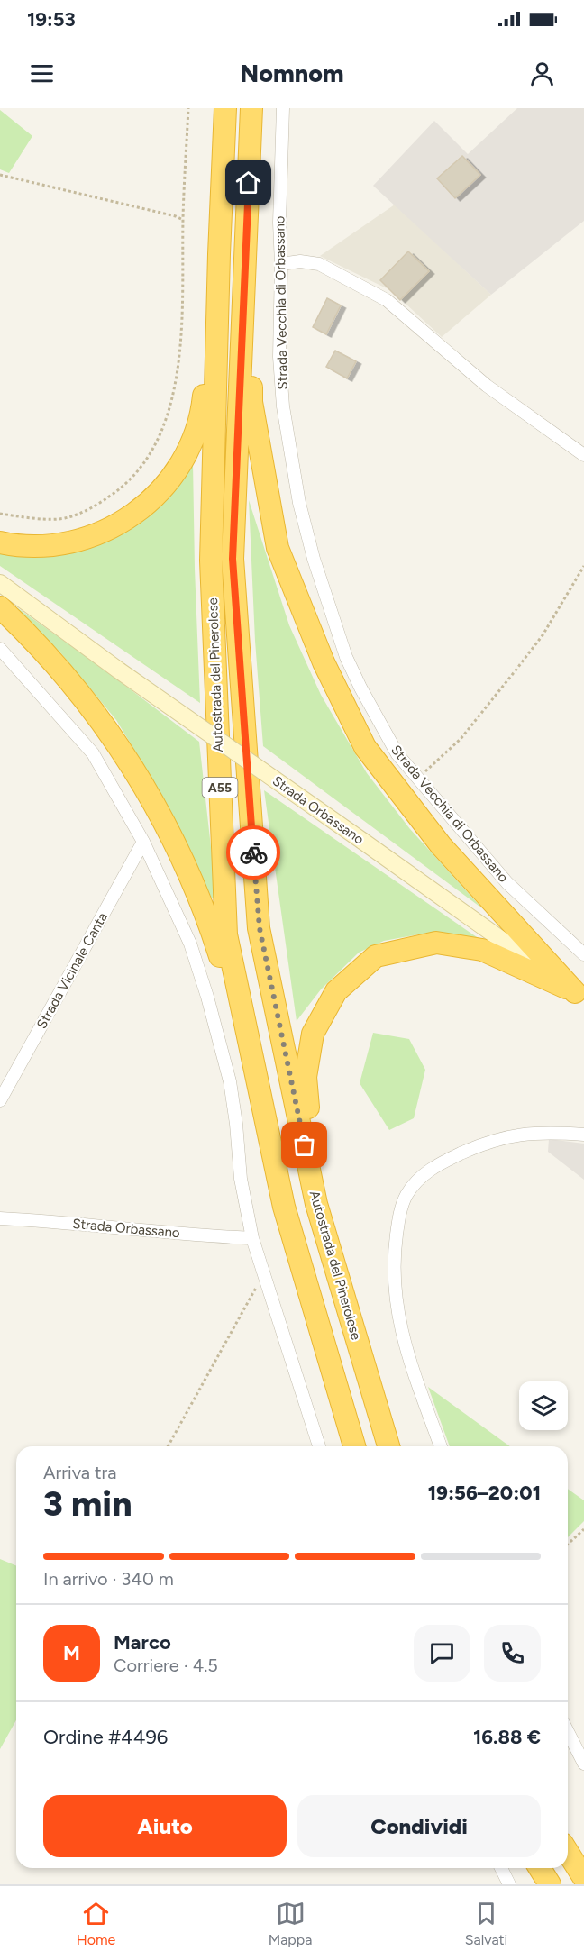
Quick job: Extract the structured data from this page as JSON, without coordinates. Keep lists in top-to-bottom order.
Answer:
{
  "streets": {
    "highway": ["Autostrada del Pinerolese", "A55"],
    "main road": ["Strada Orbassano"],
    "street": ["Strada Vecchia di Orbassano", "Strada Vicinale Canta"]
  },
  "page": {
    "status": "19:53",
    "header": "Nomnom",
    "heading": ["3 min", "Arriva tra", "19:56–20:01"],
    "panel": [
      "Marco",
      "Corriere · 4.5",
      "Ordine #4496",
      "16.88 €"
    ],
    "bar": "In arrivo · 340 m",
    "round": "M",
    "buttons": ["Aiuto", "Condividi"],
    "tabs": ["Home", "Mappa", "Salvati"]
  }
}
